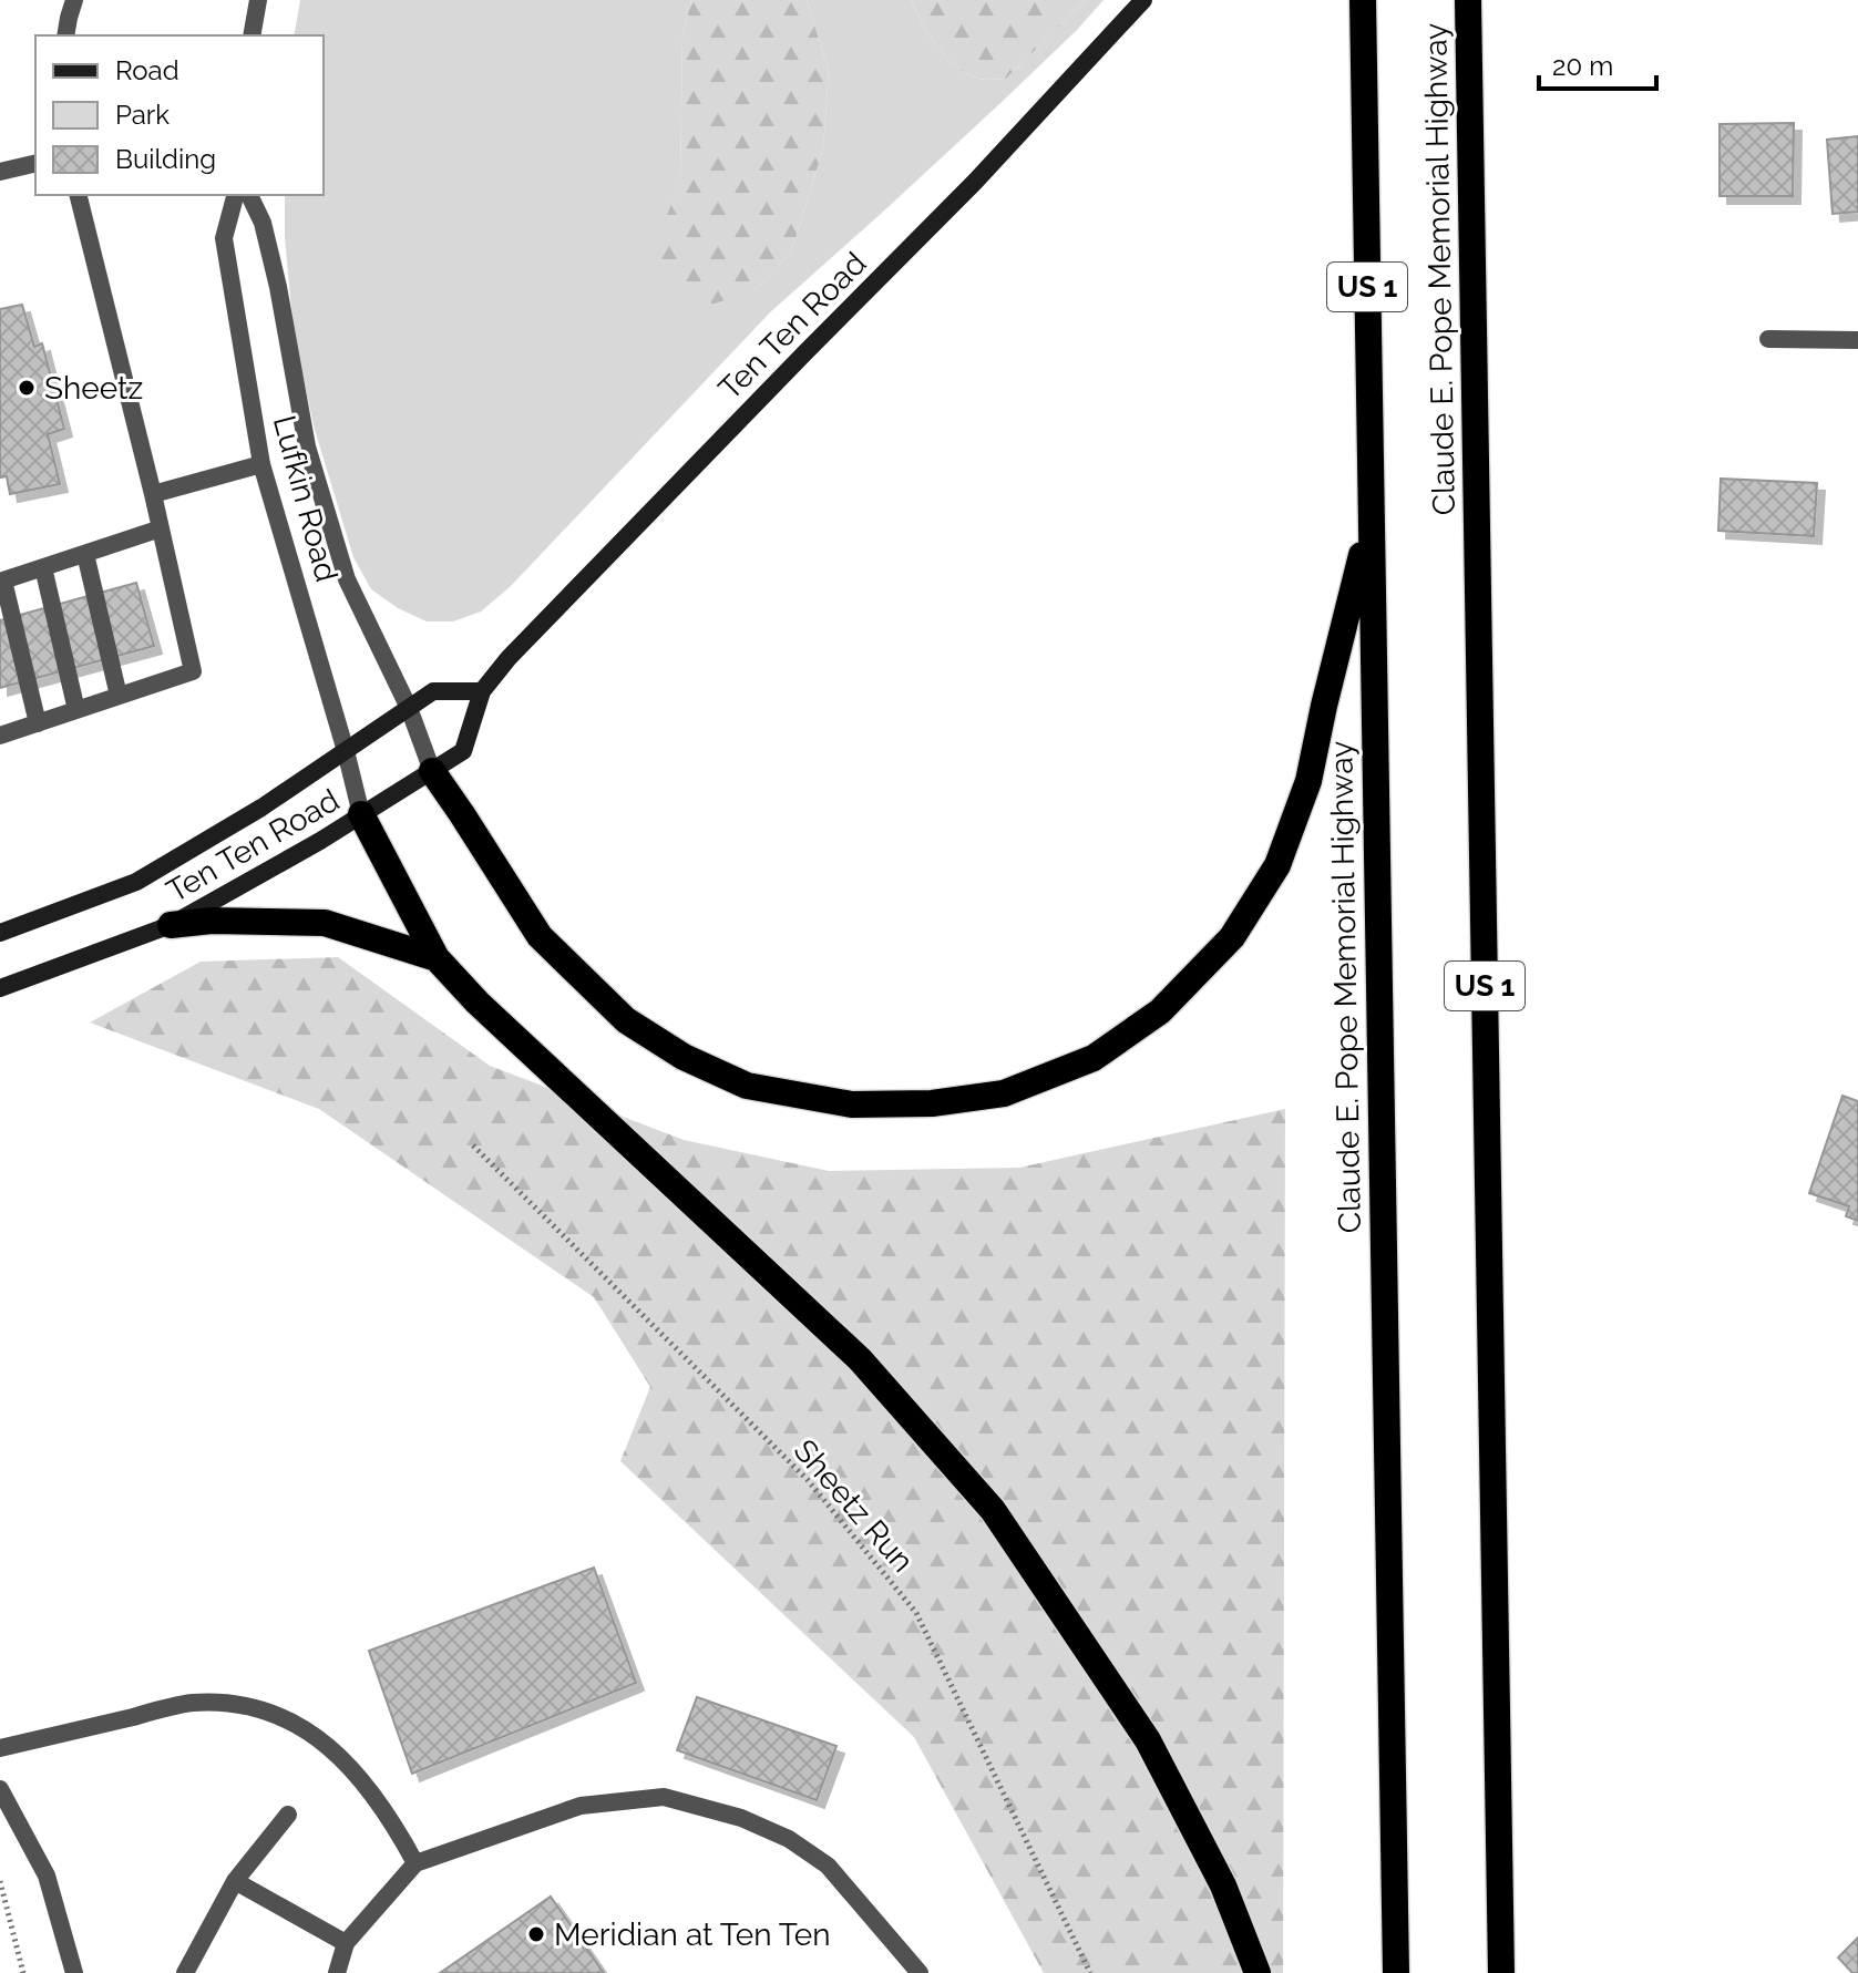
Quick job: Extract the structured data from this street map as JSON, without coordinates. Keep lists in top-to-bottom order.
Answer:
{
  "streets": {
    "highway": ["Claude E. Pope Memorial Highway", "US 1"],
    "main road": ["Ten Ten Road"],
    "street": ["Lufkin Road"],
    "path": ["Sheetz Run"]
  },
  "crossings": [
    ["Ten Ten Road", "Lufkin Road"]
  ],
  "places": ["Sheetz", "Meridian at Ten Ten"],
  "legend": ["Road", "Park", "Building"],
  "scale_bar": "20 m"
}
